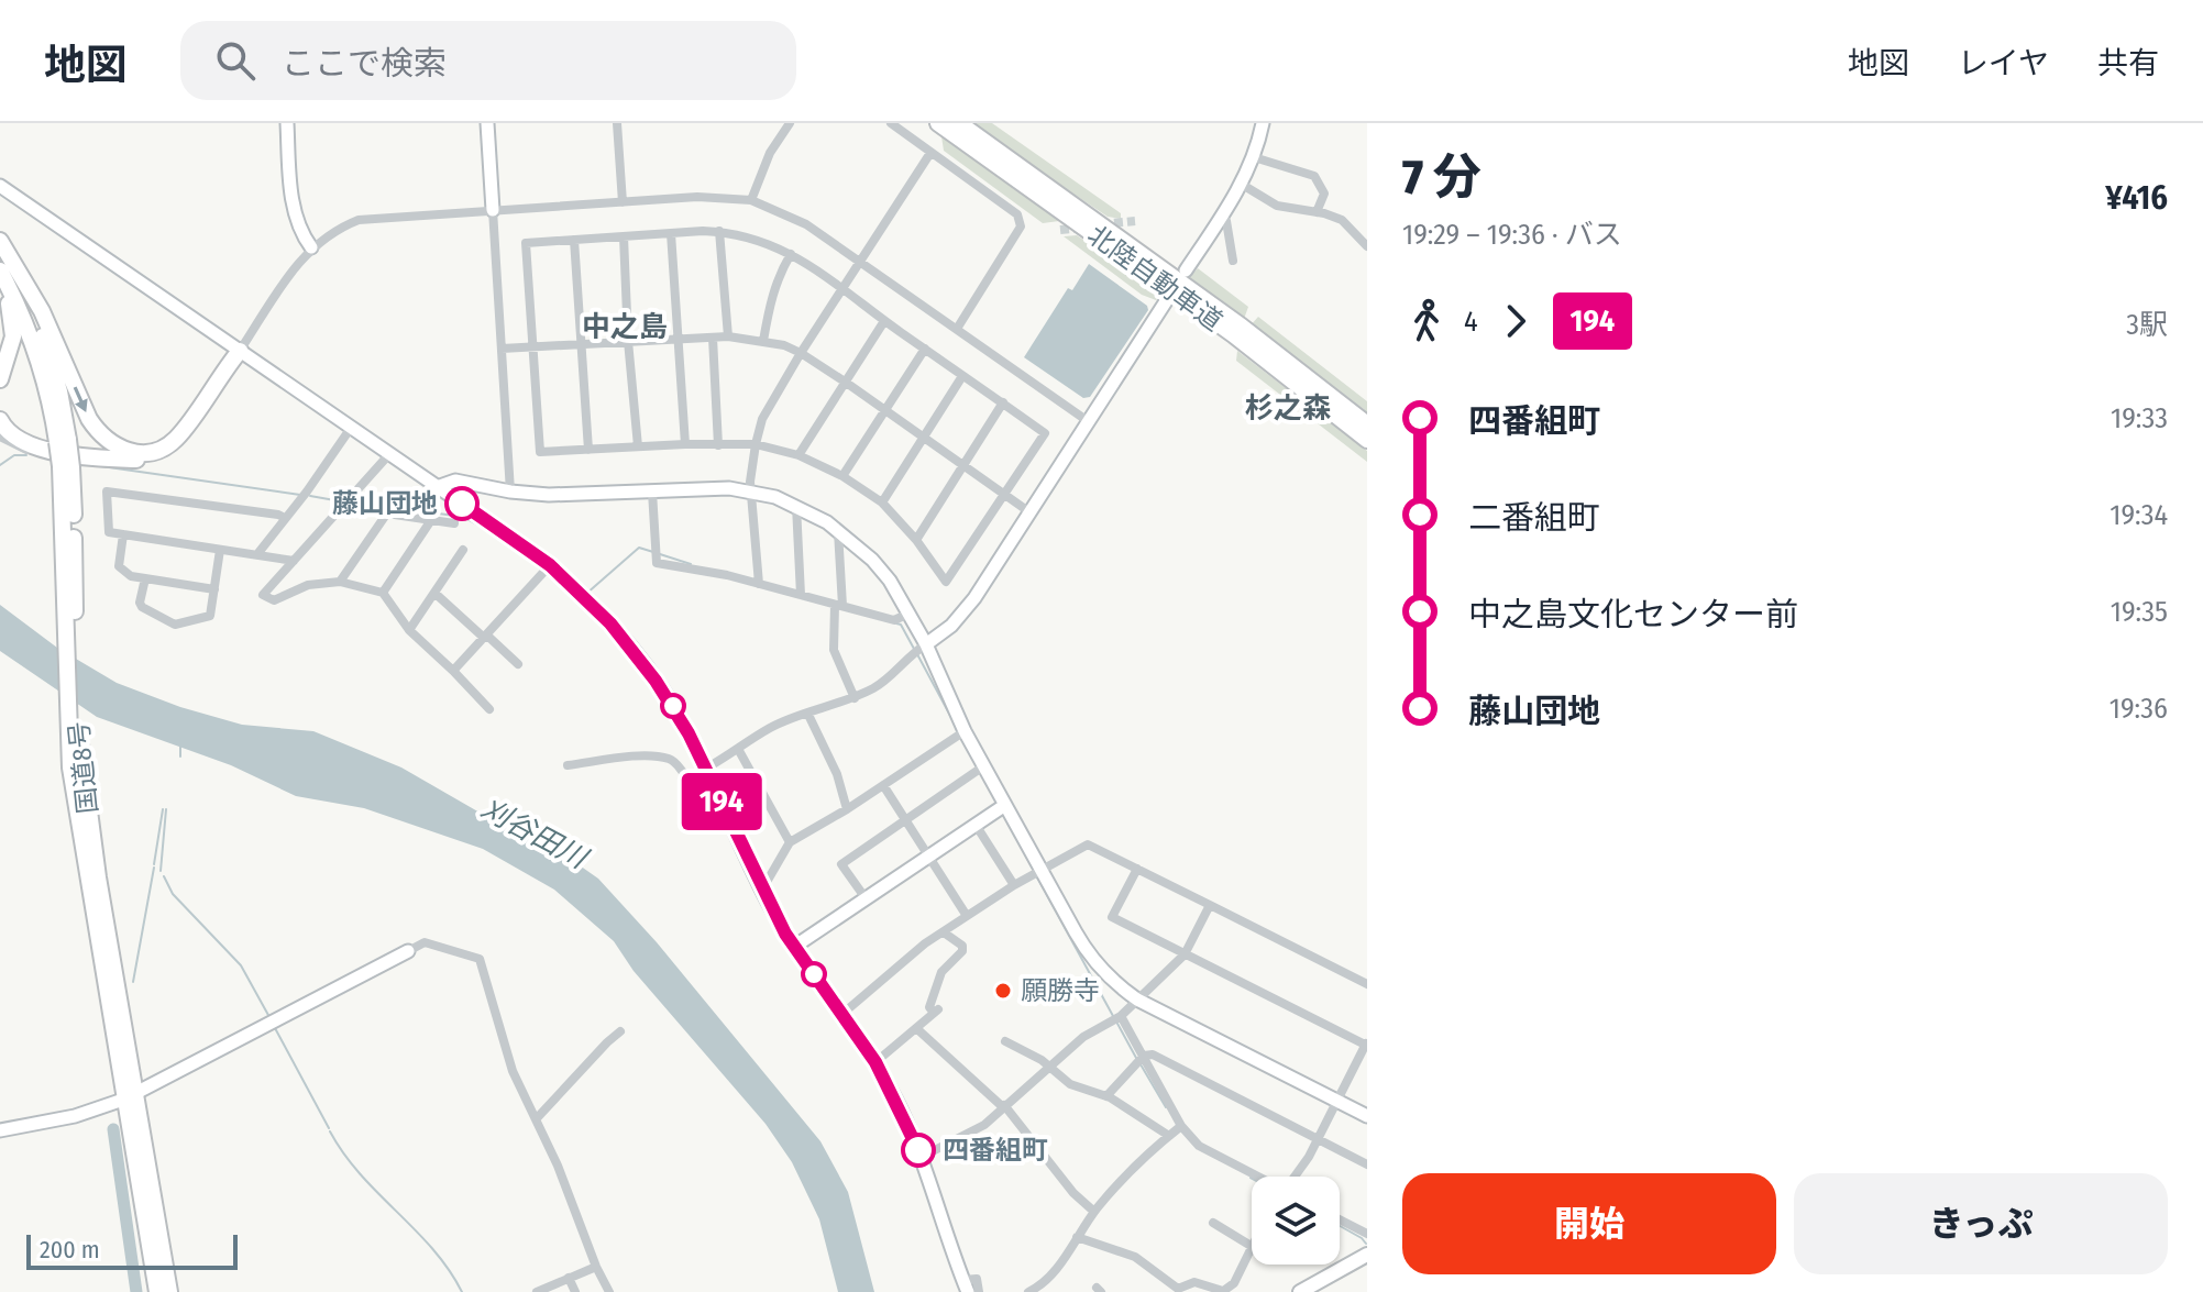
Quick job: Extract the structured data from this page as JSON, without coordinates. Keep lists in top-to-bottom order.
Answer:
{
  "streets": {
    "highway": ["北陸自動車道", "国道8号"]
  },
  "districts": ["中之島", "杉之森"],
  "water": ["刈谷田川"],
  "places": ["藤山団地", "願勝寺", "四番組町"],
  "lines": ["bus line 194"],
  "scale_bar": "200 m",
  "page": {
    "header": "地図",
    "search": "ここで検索",
    "nav": ["地図", "レイヤ", "共有"],
    "on_map": "194",
    "heading": ["7 分", "19:29 – 19:36 · バス", "¥416"],
    "legs": ["4", "194", "3駅"],
    "list": [
      {
        "name": "四番組町",
        "value": "19:33"
      },
      {
        "name": "二番組町",
        "value": "19:34"
      },
      {
        "name": "中之島文化センター前",
        "value": "19:35"
      },
      {
        "name": "藤山団地",
        "value": "19:36"
      }
    ],
    "buttons": ["開始", "きっぷ"],
    "scale": "200 m"
  }
}
